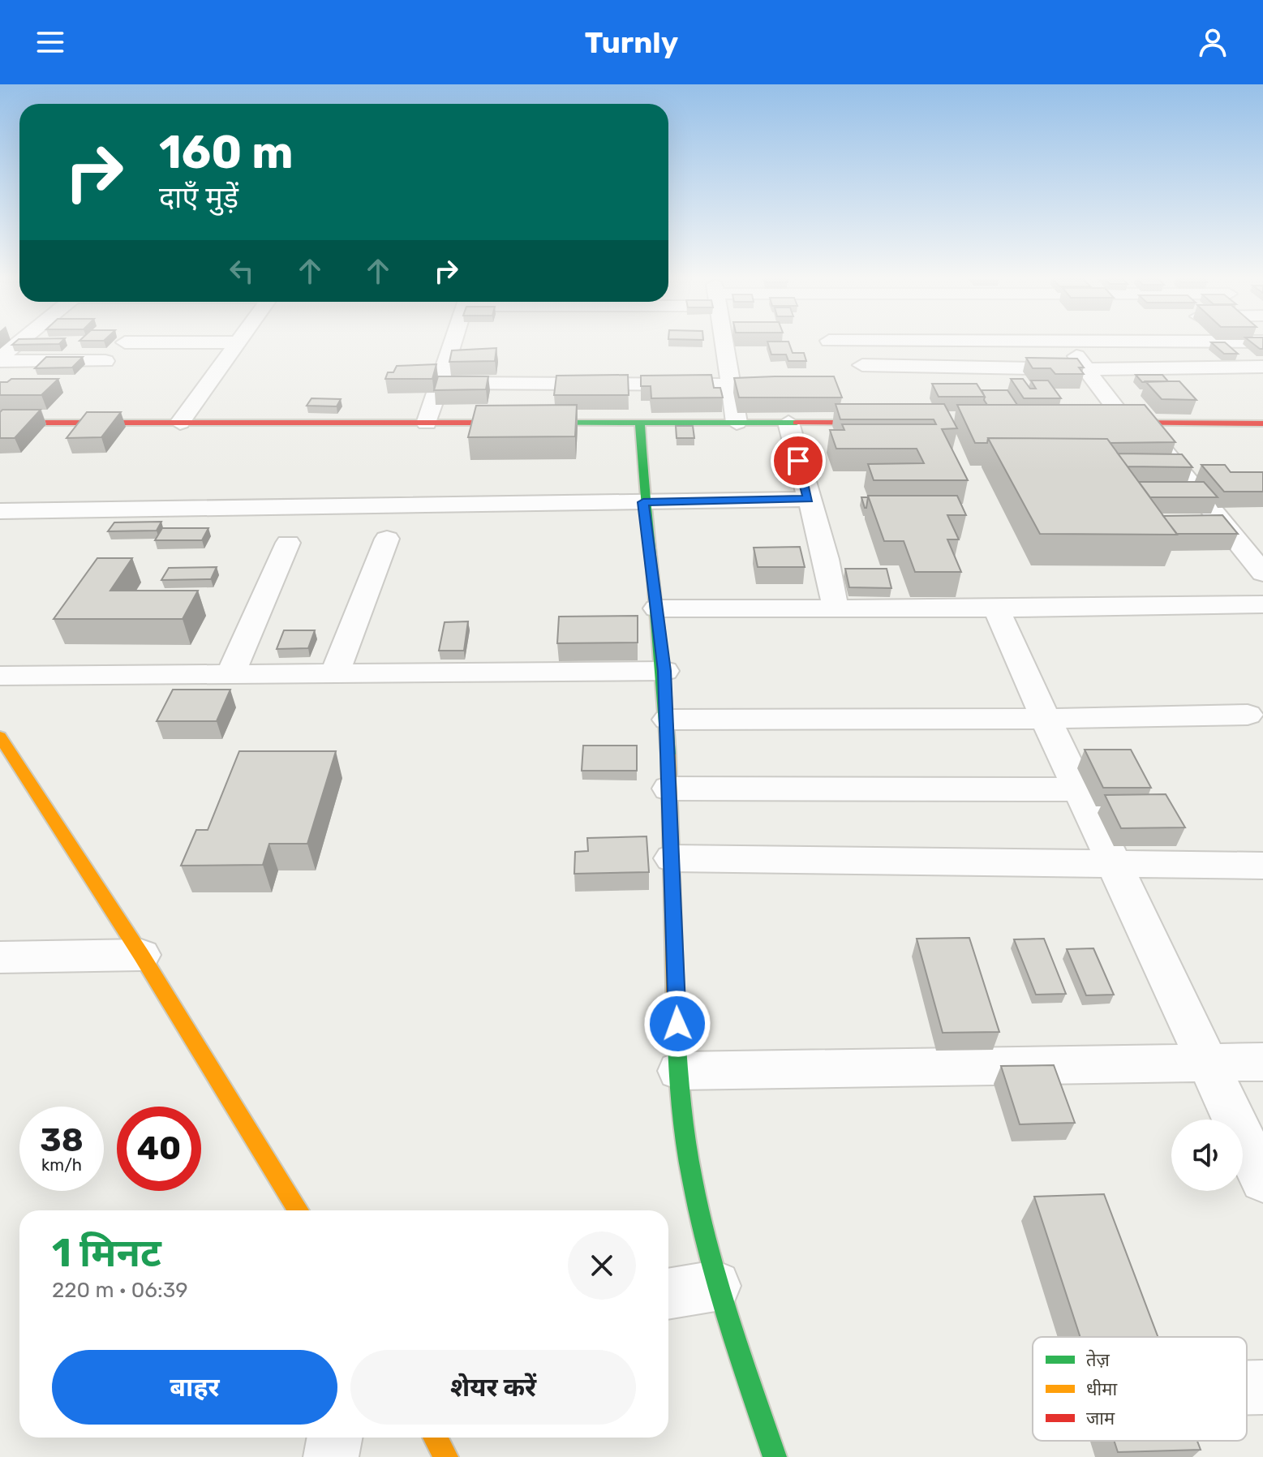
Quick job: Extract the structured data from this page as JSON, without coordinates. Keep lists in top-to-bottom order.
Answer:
{
  "legend": ["तेज़", "धीमा", "जाम"],
  "page": {
    "header": "Turnly",
    "turn": ["160 m", "दाएँ मुड़ें"],
    "speed": "38 km/h",
    "limit": "40",
    "heading": ["1 मिनट", "220 m · 06:39"],
    "buttons": ["बाहर", "शेयर करें"]
  }
}
